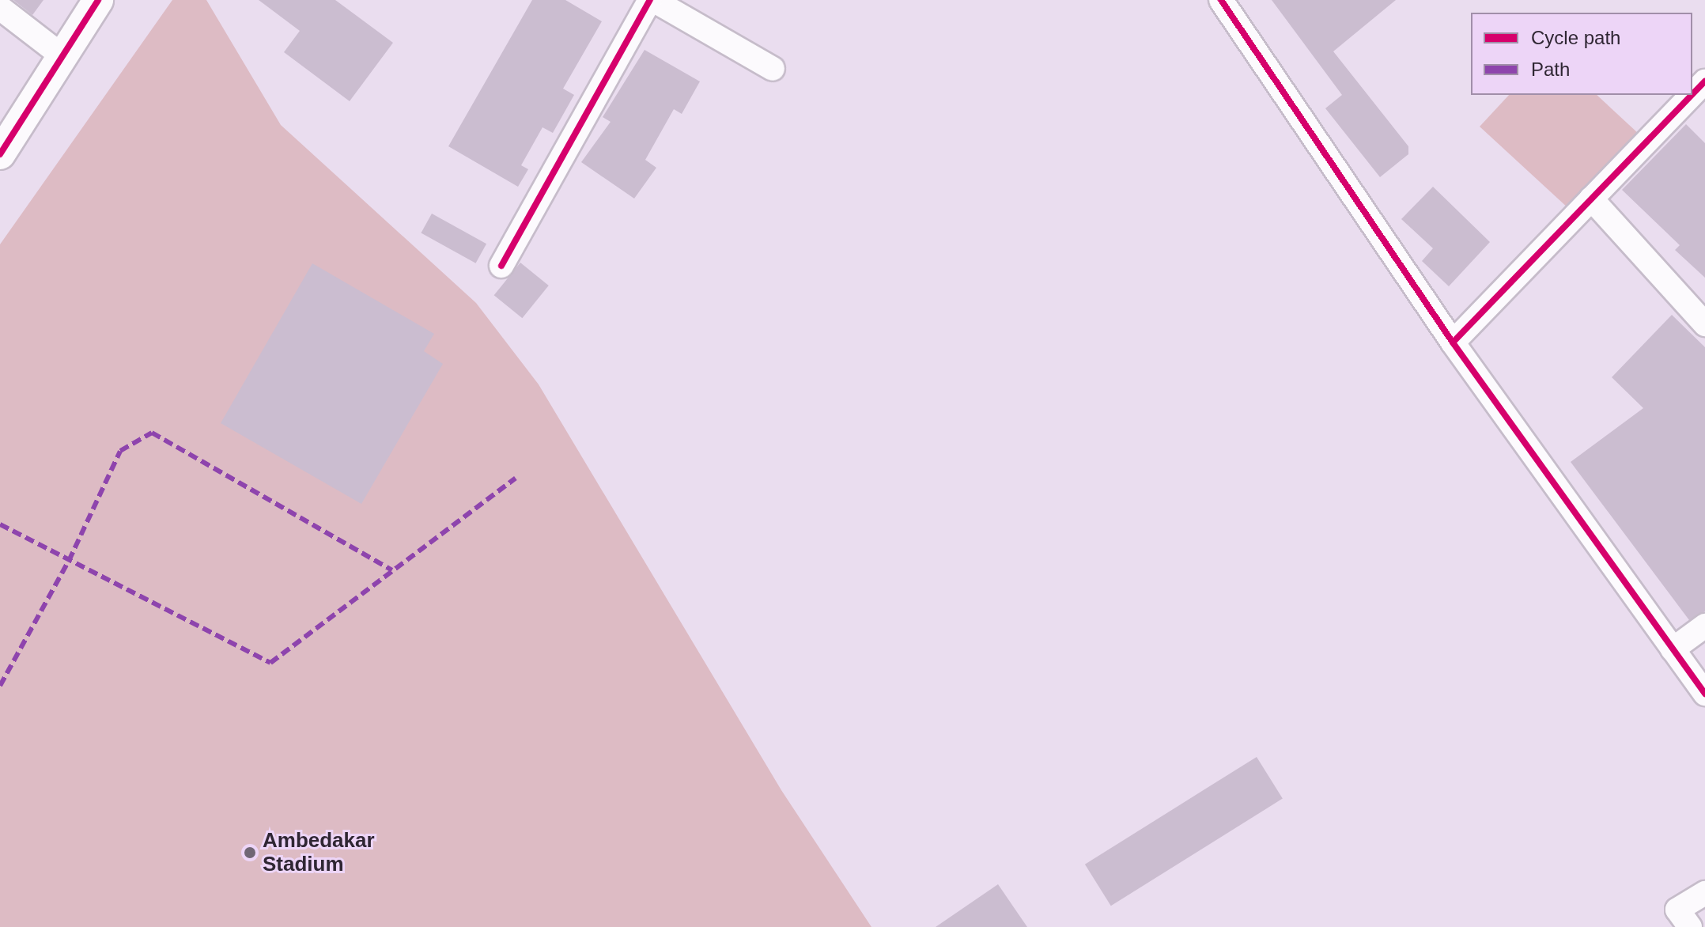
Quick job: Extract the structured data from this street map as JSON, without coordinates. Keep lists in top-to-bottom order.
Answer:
{
  "places": ["Ambedakar Stadium"],
  "legend": ["Cycle path", "Path"]
}
